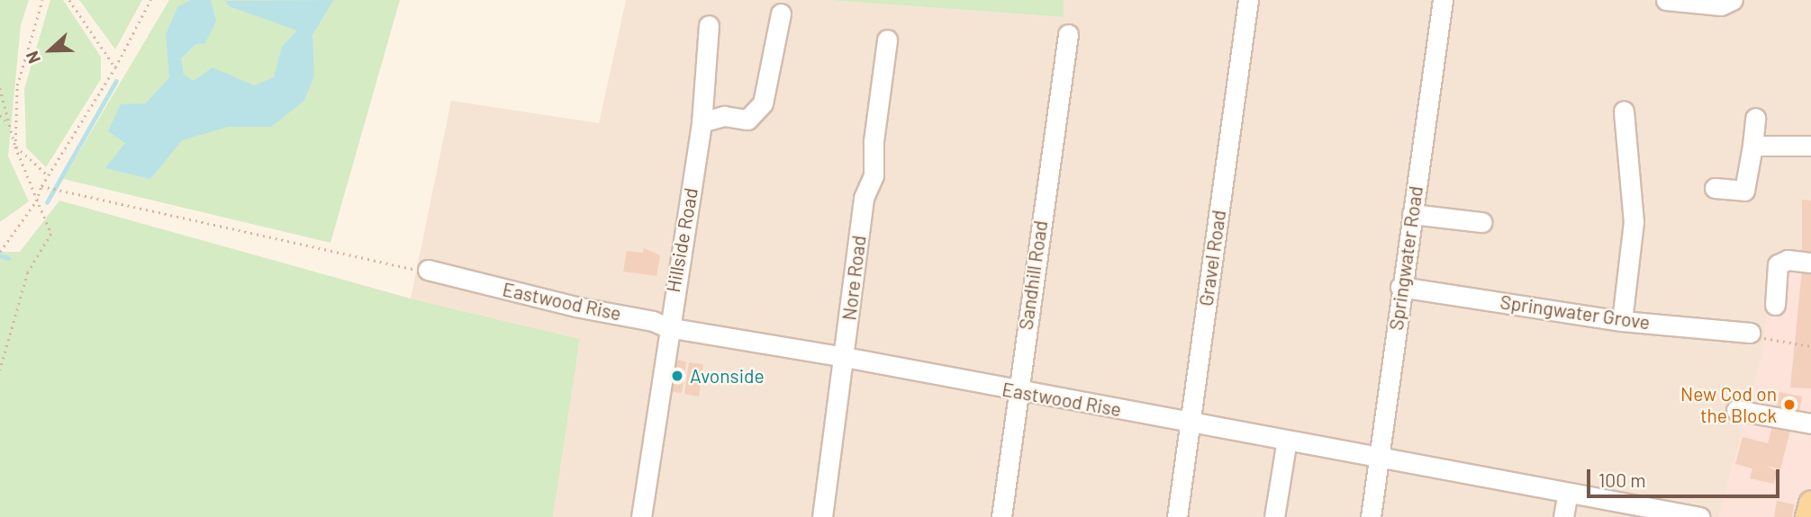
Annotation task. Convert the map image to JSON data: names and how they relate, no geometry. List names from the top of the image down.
{
  "streets": {
    "street": [
      "Hillside Road",
      "Gravel Road",
      "Springwater Road",
      "Sandhill Road",
      "Nore Road",
      "Eastwood Rise",
      "Springwater Grove"
    ]
  },
  "crossings": [
    ["Hillside Road", "Eastwood Rise"],
    ["Gravel Road", "Eastwood Rise"],
    ["Springwater Road", "Eastwood Rise"],
    ["Springwater Road", "Springwater Grove"],
    ["Sandhill Road", "Eastwood Rise"],
    ["Nore Road", "Eastwood Rise"]
  ],
  "places": ["Avonside", "New Cod on the Block"],
  "scale_bar": "100 m",
  "north": "left"
}
